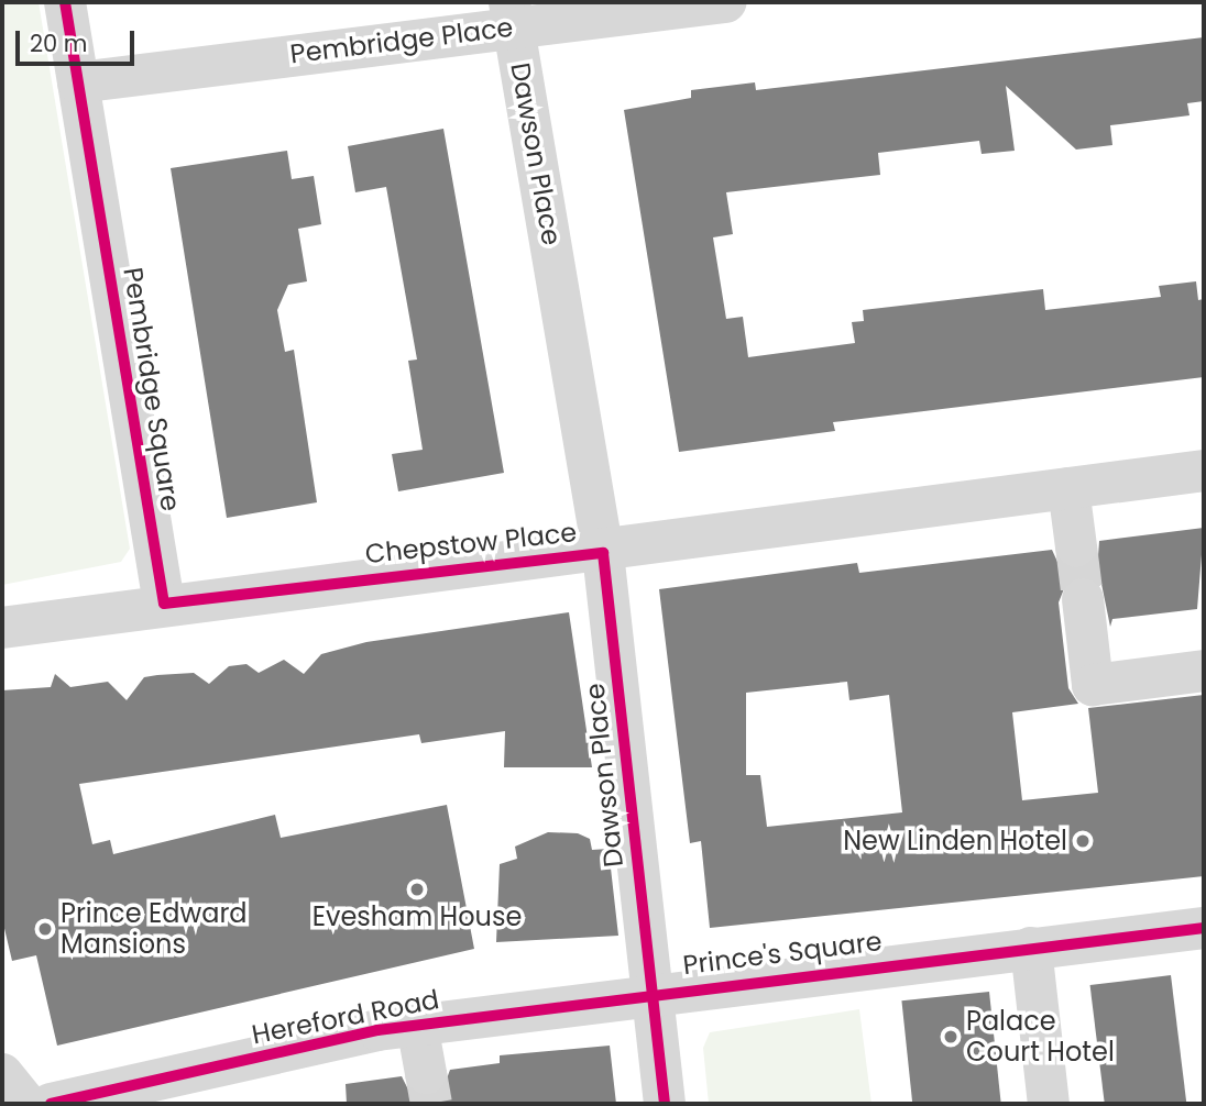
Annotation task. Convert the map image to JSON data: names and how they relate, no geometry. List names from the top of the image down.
{
  "streets": {
    "street": [
      "Pembridge Place",
      "Dawson Place",
      "Pembridge Square",
      "Chepstow Place",
      "Prince's Square",
      "Hereford Road"
    ]
  },
  "crossings": [
    ["Pembridge Place", "Dawson Place"],
    ["Pembridge Place", "Pembridge Square"],
    ["Dawson Place", "Chepstow Place"],
    ["Dawson Place", "Prince's Square"],
    ["Dawson Place", "Hereford Road"],
    ["Pembridge Square", "Chepstow Place"],
    ["Prince's Square", "Hereford Road"]
  ],
  "places": [
    "New Linden Hotel",
    "Evesham House",
    "Prince Edward Mansions",
    "Palace Court Hotel"
  ],
  "scale_bar": "20 m"
}
